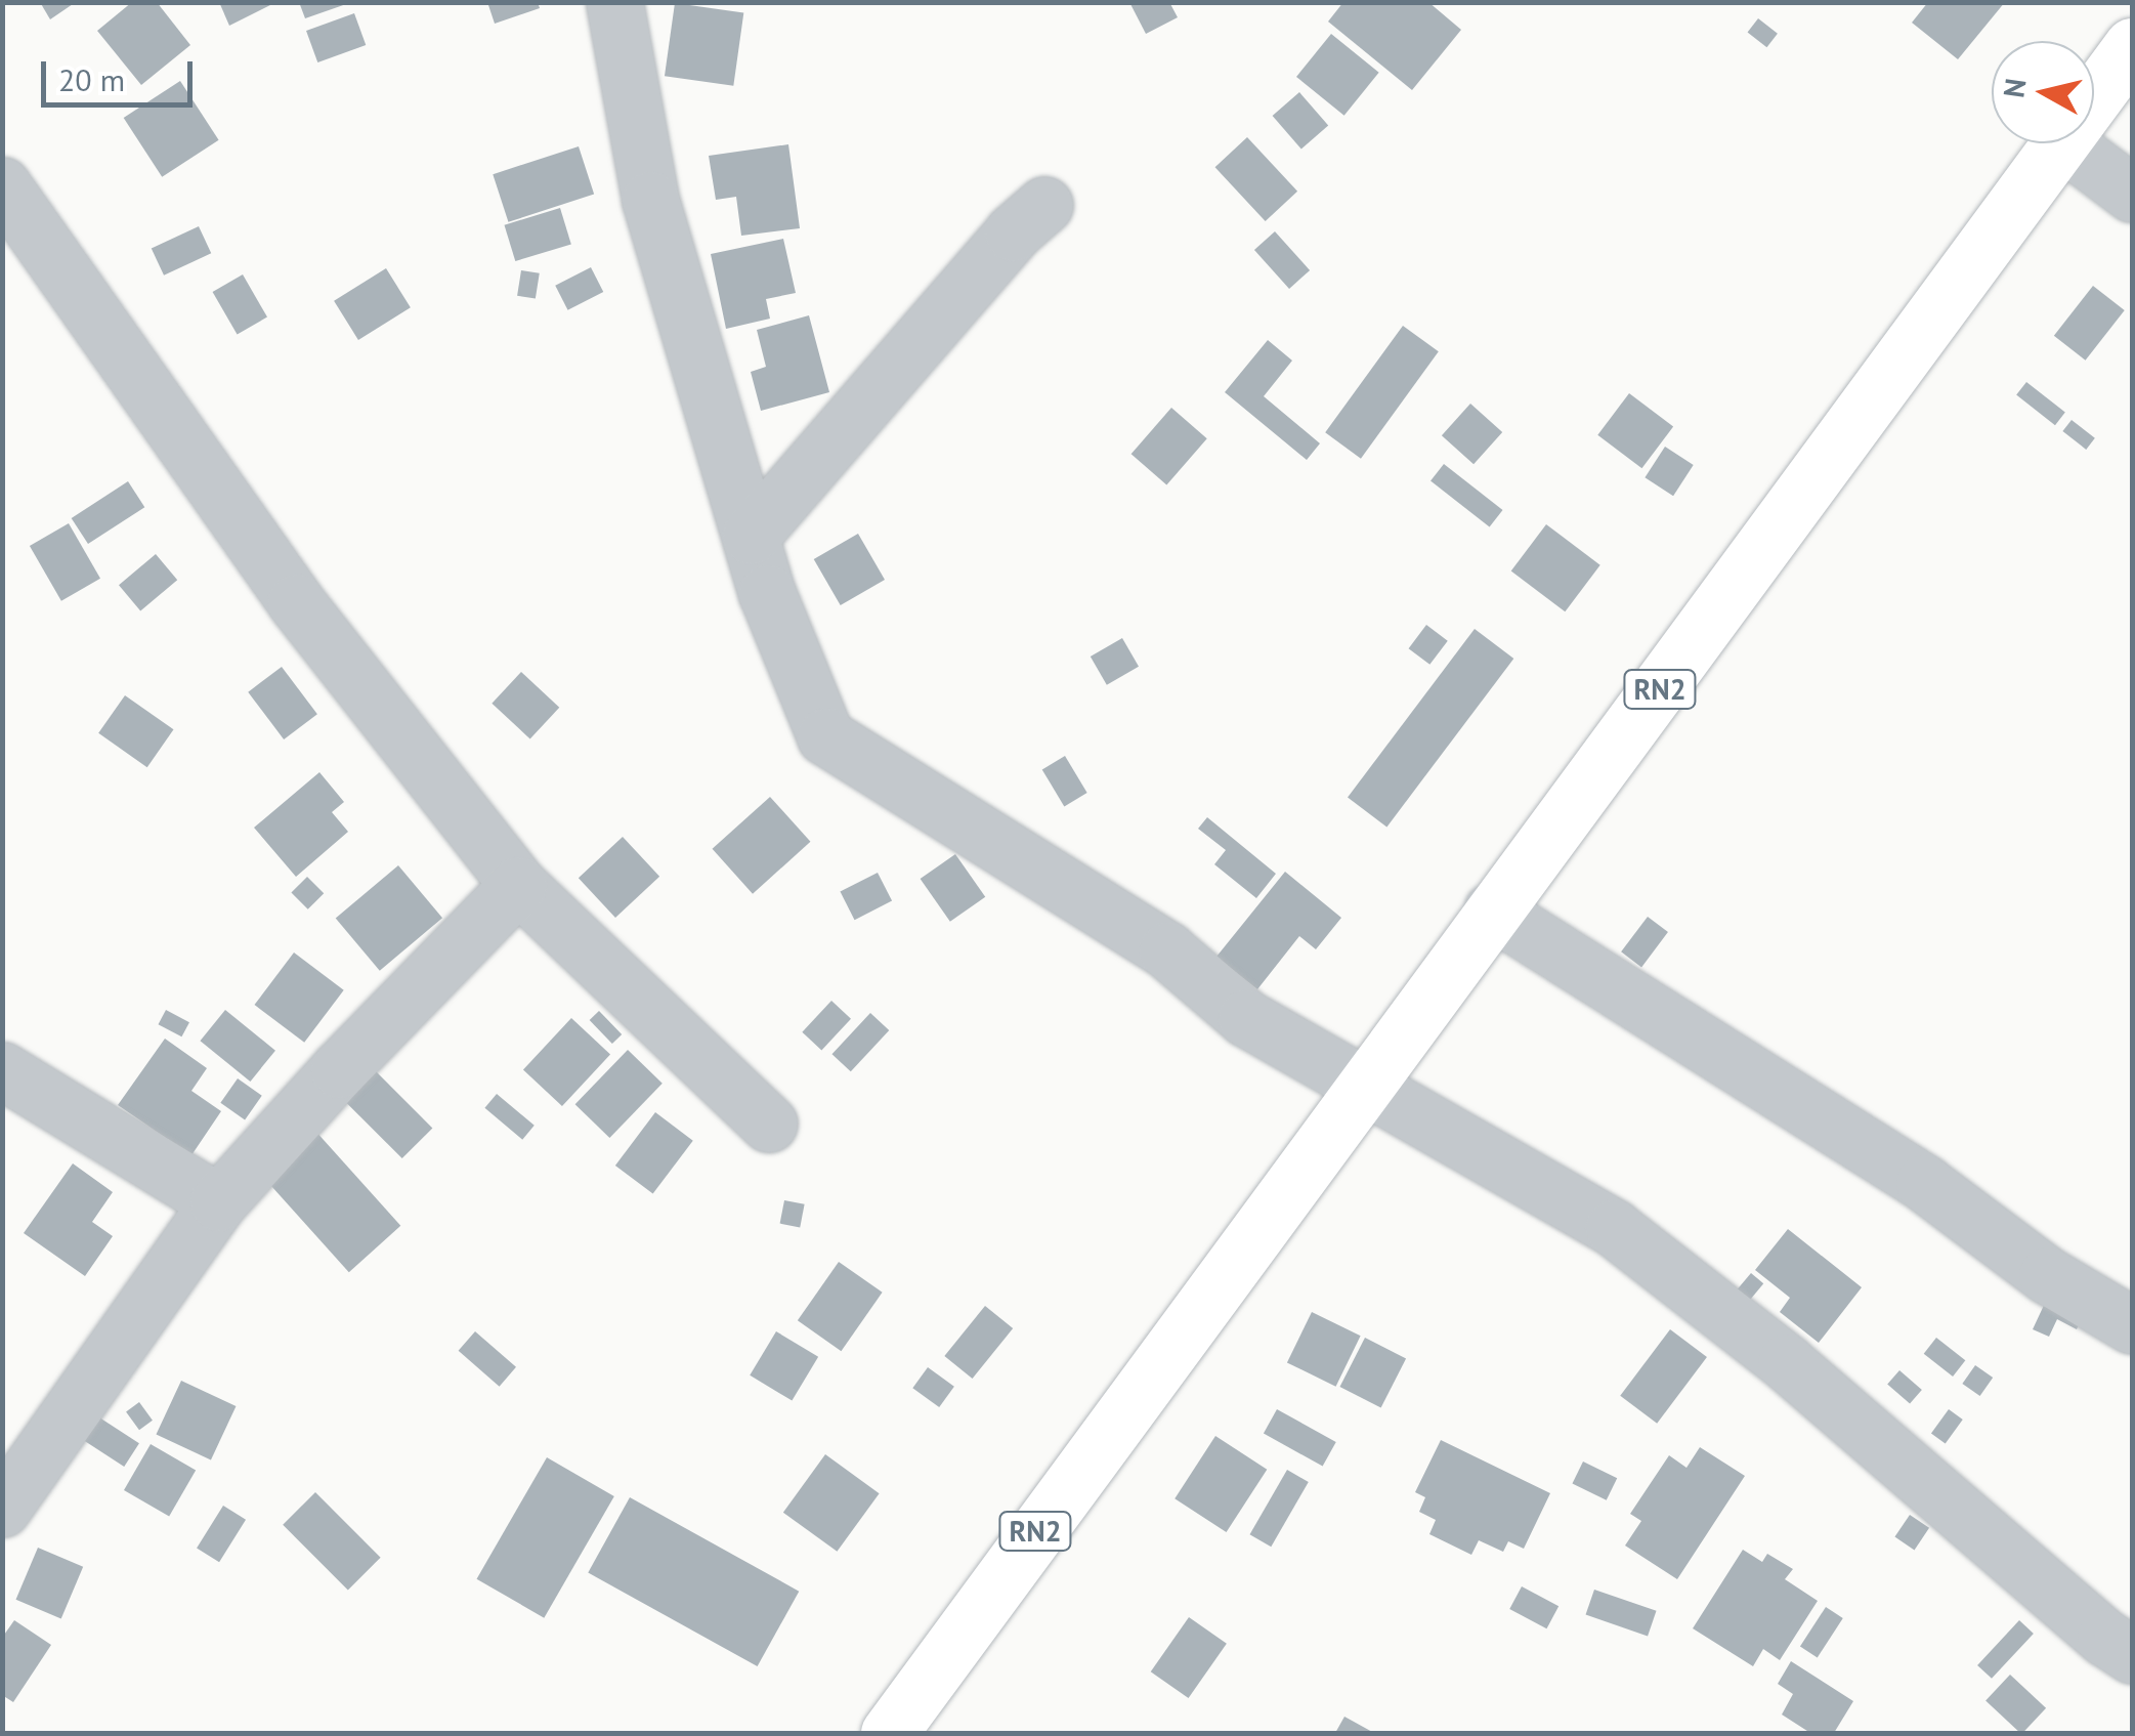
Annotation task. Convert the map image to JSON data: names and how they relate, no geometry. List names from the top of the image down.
{
  "streets": {
    "highway": ["RN2"]
  },
  "scale_bar": "20 m",
  "north": "left"
}
